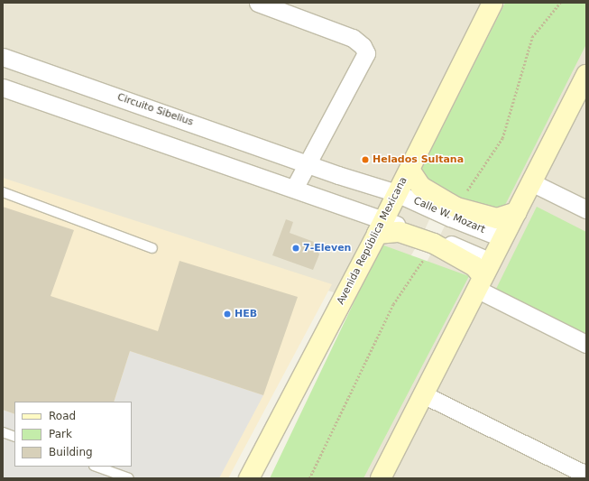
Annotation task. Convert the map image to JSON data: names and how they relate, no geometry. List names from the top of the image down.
{
  "streets": {
    "main road": ["Avenida República Mexicana"],
    "street": ["Circuito Sibelius", "Calle W. Mozart"]
  },
  "crossings": [
    ["Circuito Sibelius", "Calle W. Mozart"],
    ["Circuito Sibelius", "Avenida República Mexicana"],
    ["Calle W. Mozart", "Avenida República Mexicana"]
  ],
  "places": ["Helados Sultana", "7-Eleven", "HEB"],
  "legend": ["Road", "Park", "Building"]
}
